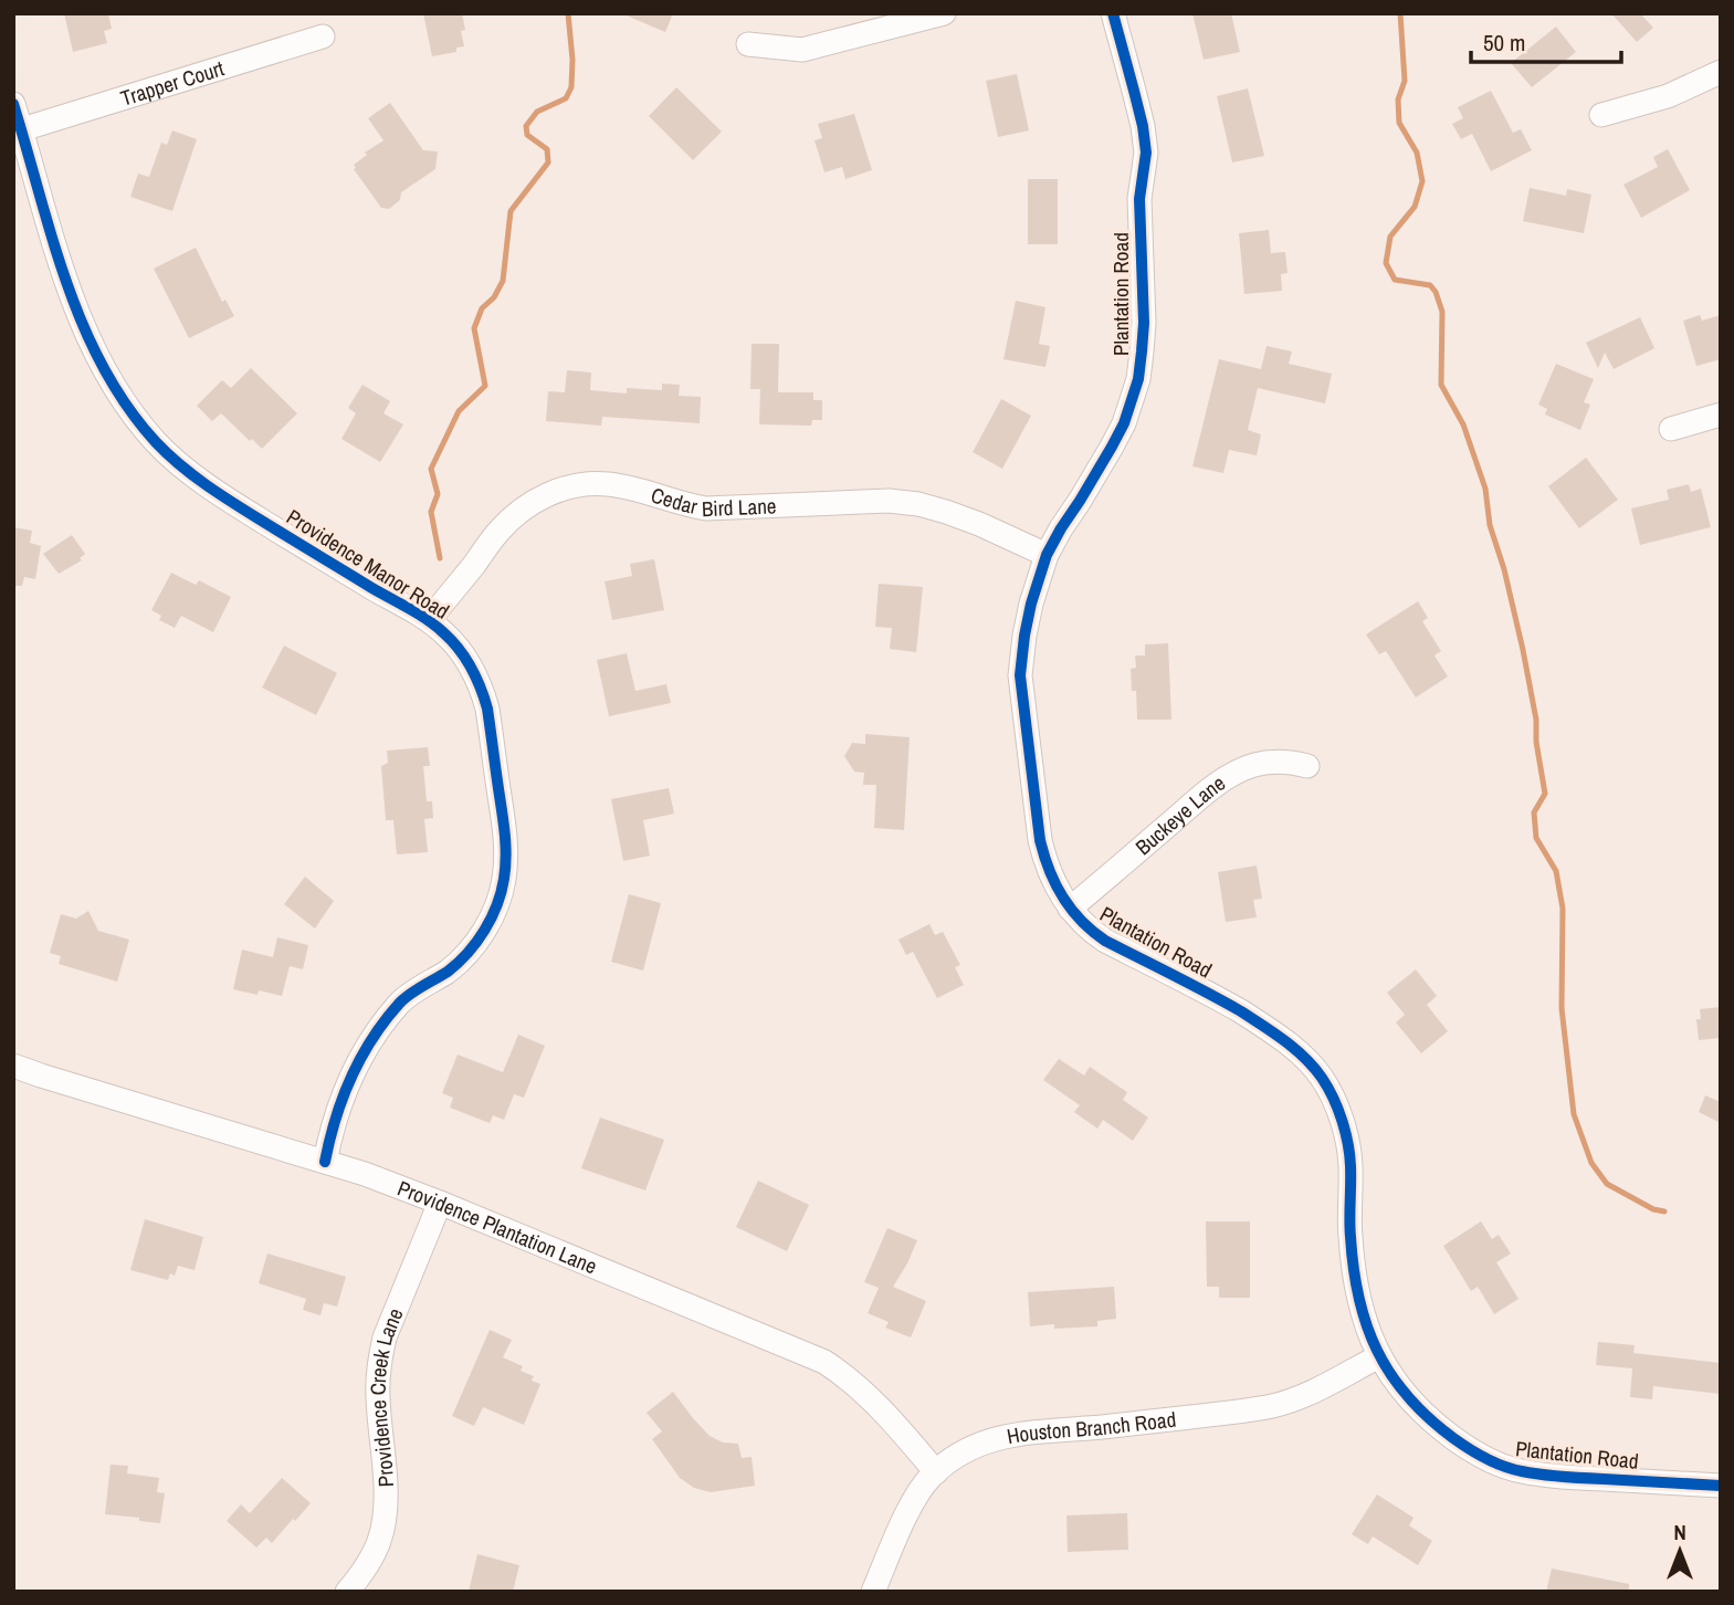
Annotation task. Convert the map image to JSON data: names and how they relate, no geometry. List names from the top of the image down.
{
  "streets": {
    "street": [
      "Trapper Court",
      "Plantation Road",
      "Cedar Bird Lane",
      "Providence Manor Road",
      "Buckeye Lane",
      "Providence Plantation Lane",
      "Providence Creek Lane",
      "Houston Branch Road"
    ]
  },
  "crossings": [
    ["Trapper Court", "Providence Manor Road"],
    ["Plantation Road", "Cedar Bird Lane"],
    ["Plantation Road", "Buckeye Lane"],
    ["Plantation Road", "Houston Branch Road"],
    ["Cedar Bird Lane", "Providence Manor Road"],
    ["Providence Manor Road", "Providence Plantation Lane"],
    ["Providence Plantation Lane", "Providence Creek Lane"],
    ["Providence Plantation Lane", "Houston Branch Road"]
  ],
  "scale_bar": "50 m",
  "north": "top"
}
